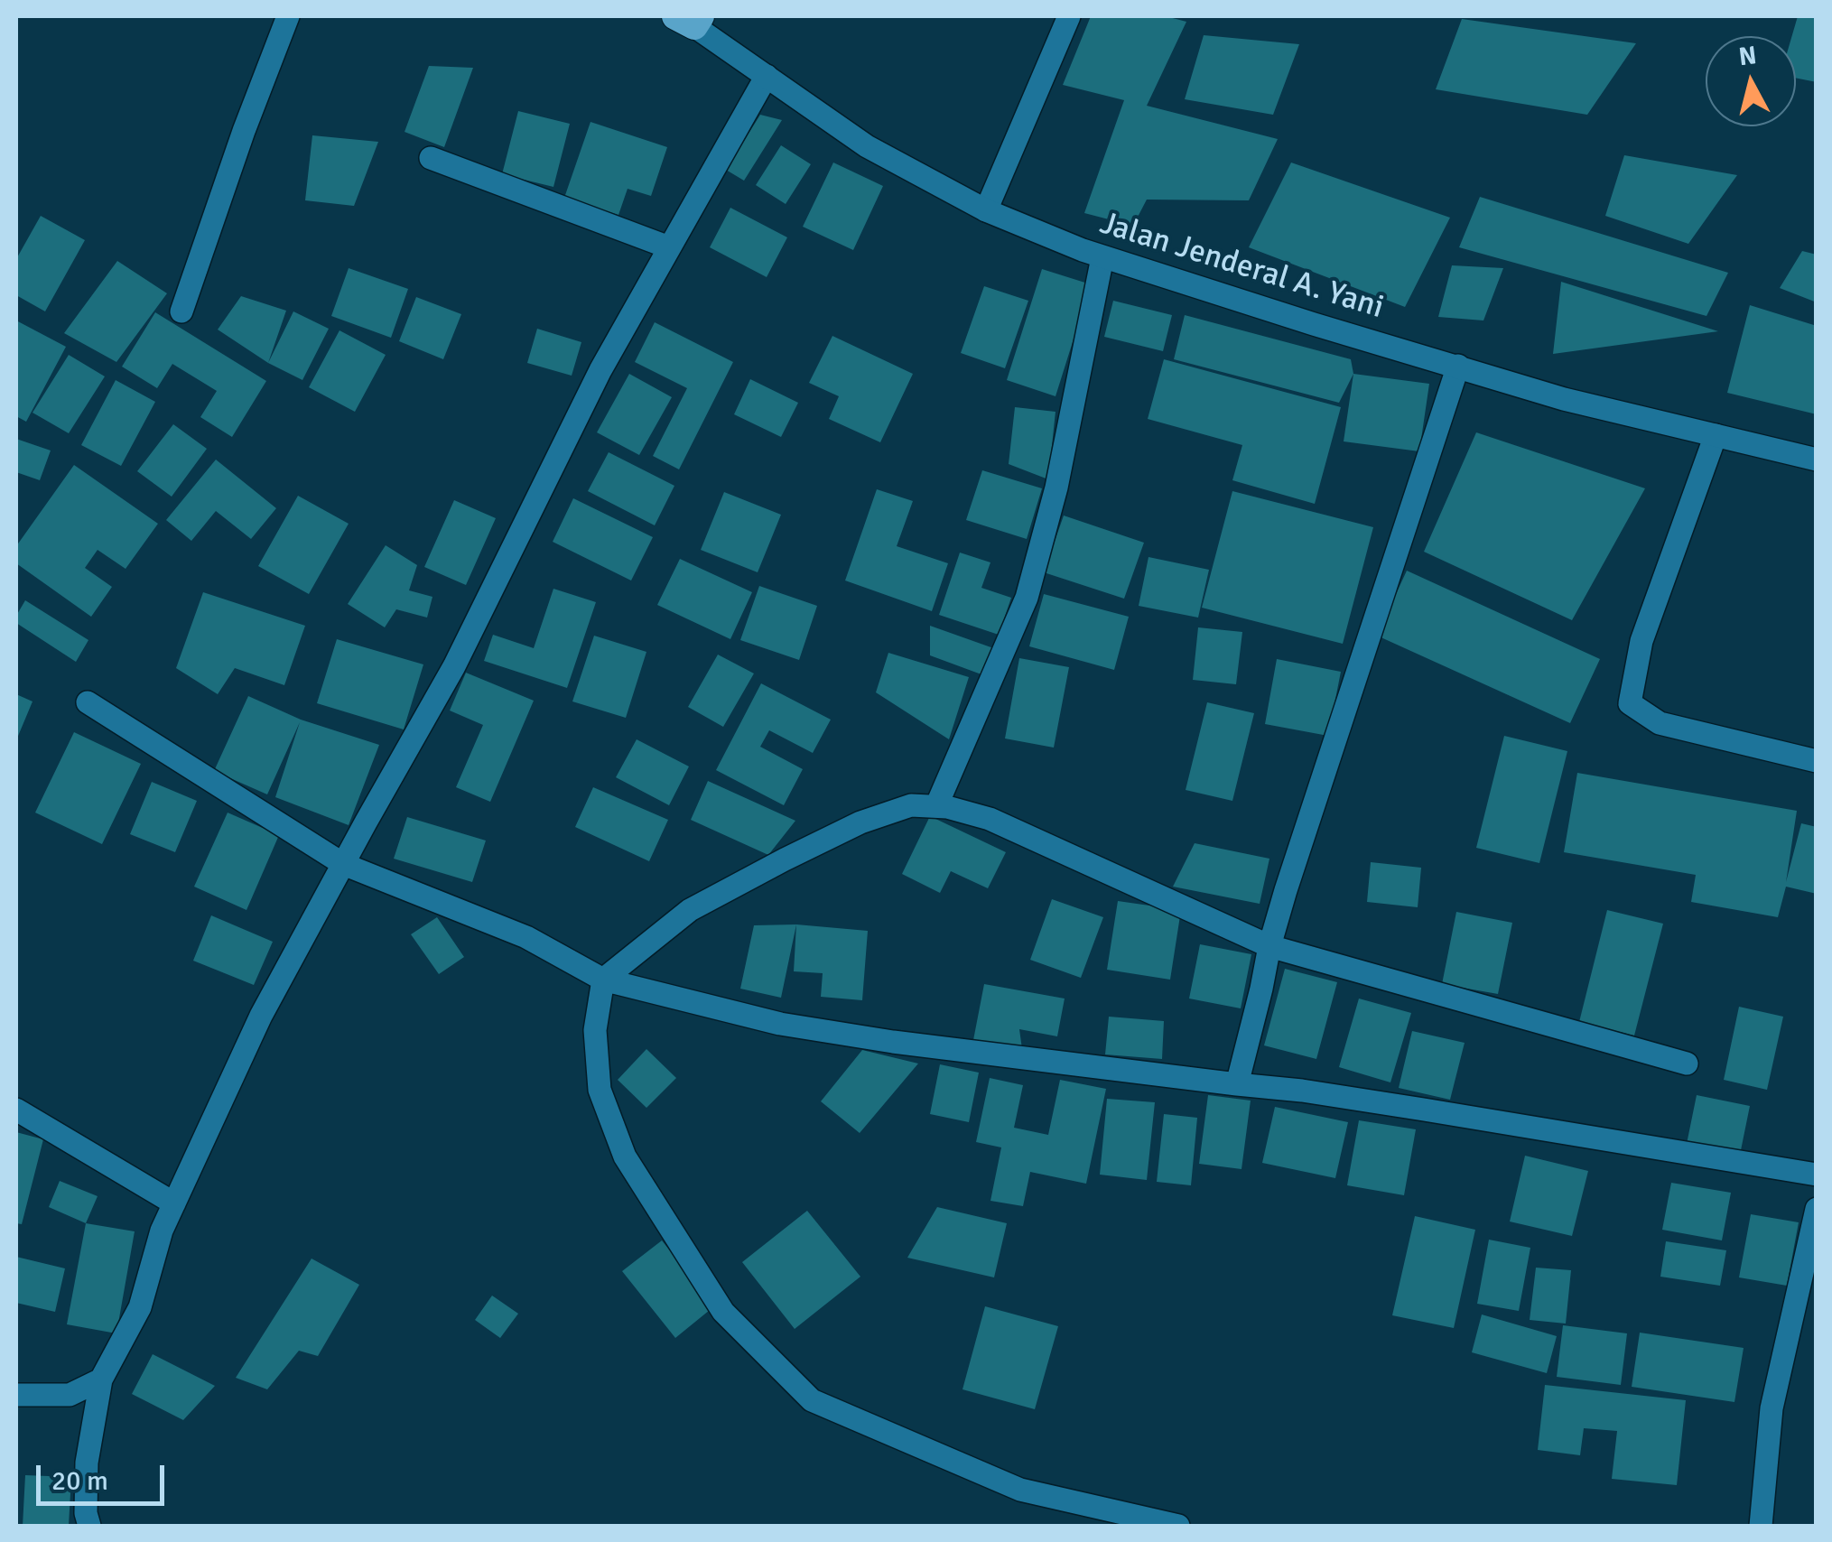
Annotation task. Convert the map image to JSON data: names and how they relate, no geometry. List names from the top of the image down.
{
  "streets": {
    "street": ["Jalan Jenderal A. Yani"]
  },
  "scale_bar": "20 m",
  "north": "top"
}
